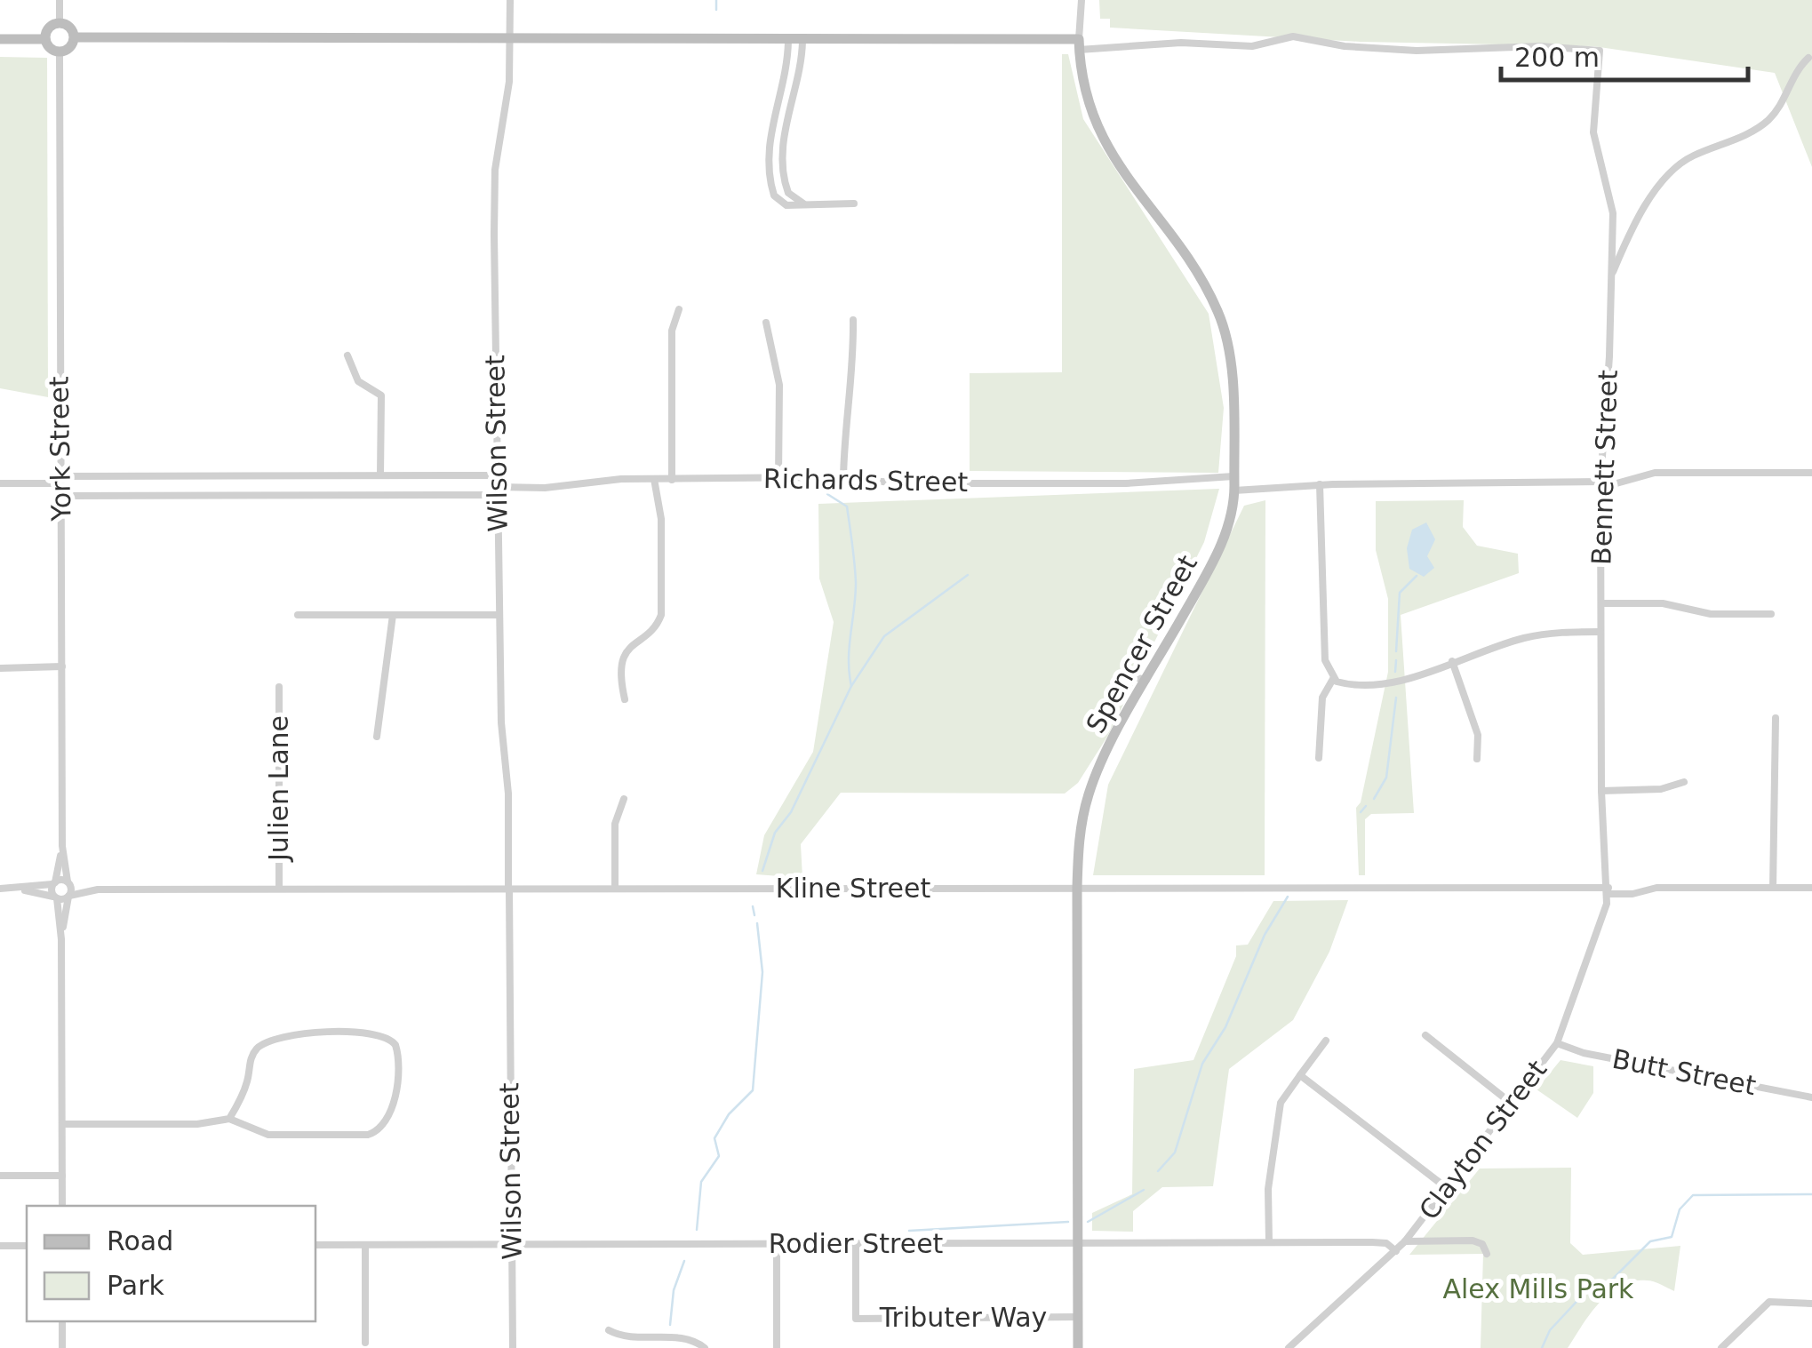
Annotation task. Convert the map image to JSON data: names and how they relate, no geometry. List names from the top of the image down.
{
  "streets": {
    "street": [
      "Wilson Street",
      "York Street",
      "Bennett Street",
      "Richards Street",
      "Spencer Street",
      "Julien Lane",
      "Kline Street",
      "Butt Street",
      "Clayton Street",
      "Rodier Street",
      "Tributer Way"
    ]
  },
  "crossings": [
    ["Wilson Street", "Richards Street"],
    ["Wilson Street", "Kline Street"],
    ["Wilson Street", "Rodier Street"],
    ["York Street", "Richards Street"],
    ["York Street", "Kline Street"],
    ["Bennett Street", "Spencer Street"],
    ["Bennett Street", "Kline Street"],
    ["Bennett Street", "Clayton Street"],
    ["Richards Street", "Spencer Street"],
    ["Spencer Street", "Kline Street"],
    ["Spencer Street", "Rodier Street"],
    ["Spencer Street", "Tributer Way"],
    ["Julien Lane", "Kline Street"],
    ["Kline Street", "Clayton Street"],
    ["Butt Street", "Clayton Street"],
    ["Clayton Street", "Rodier Street"],
    ["Rodier Street", "Tributer Way"]
  ],
  "parks": ["Alex Mills Park"],
  "legend": ["Road", "Park"],
  "scale_bar": "200 m"
}
